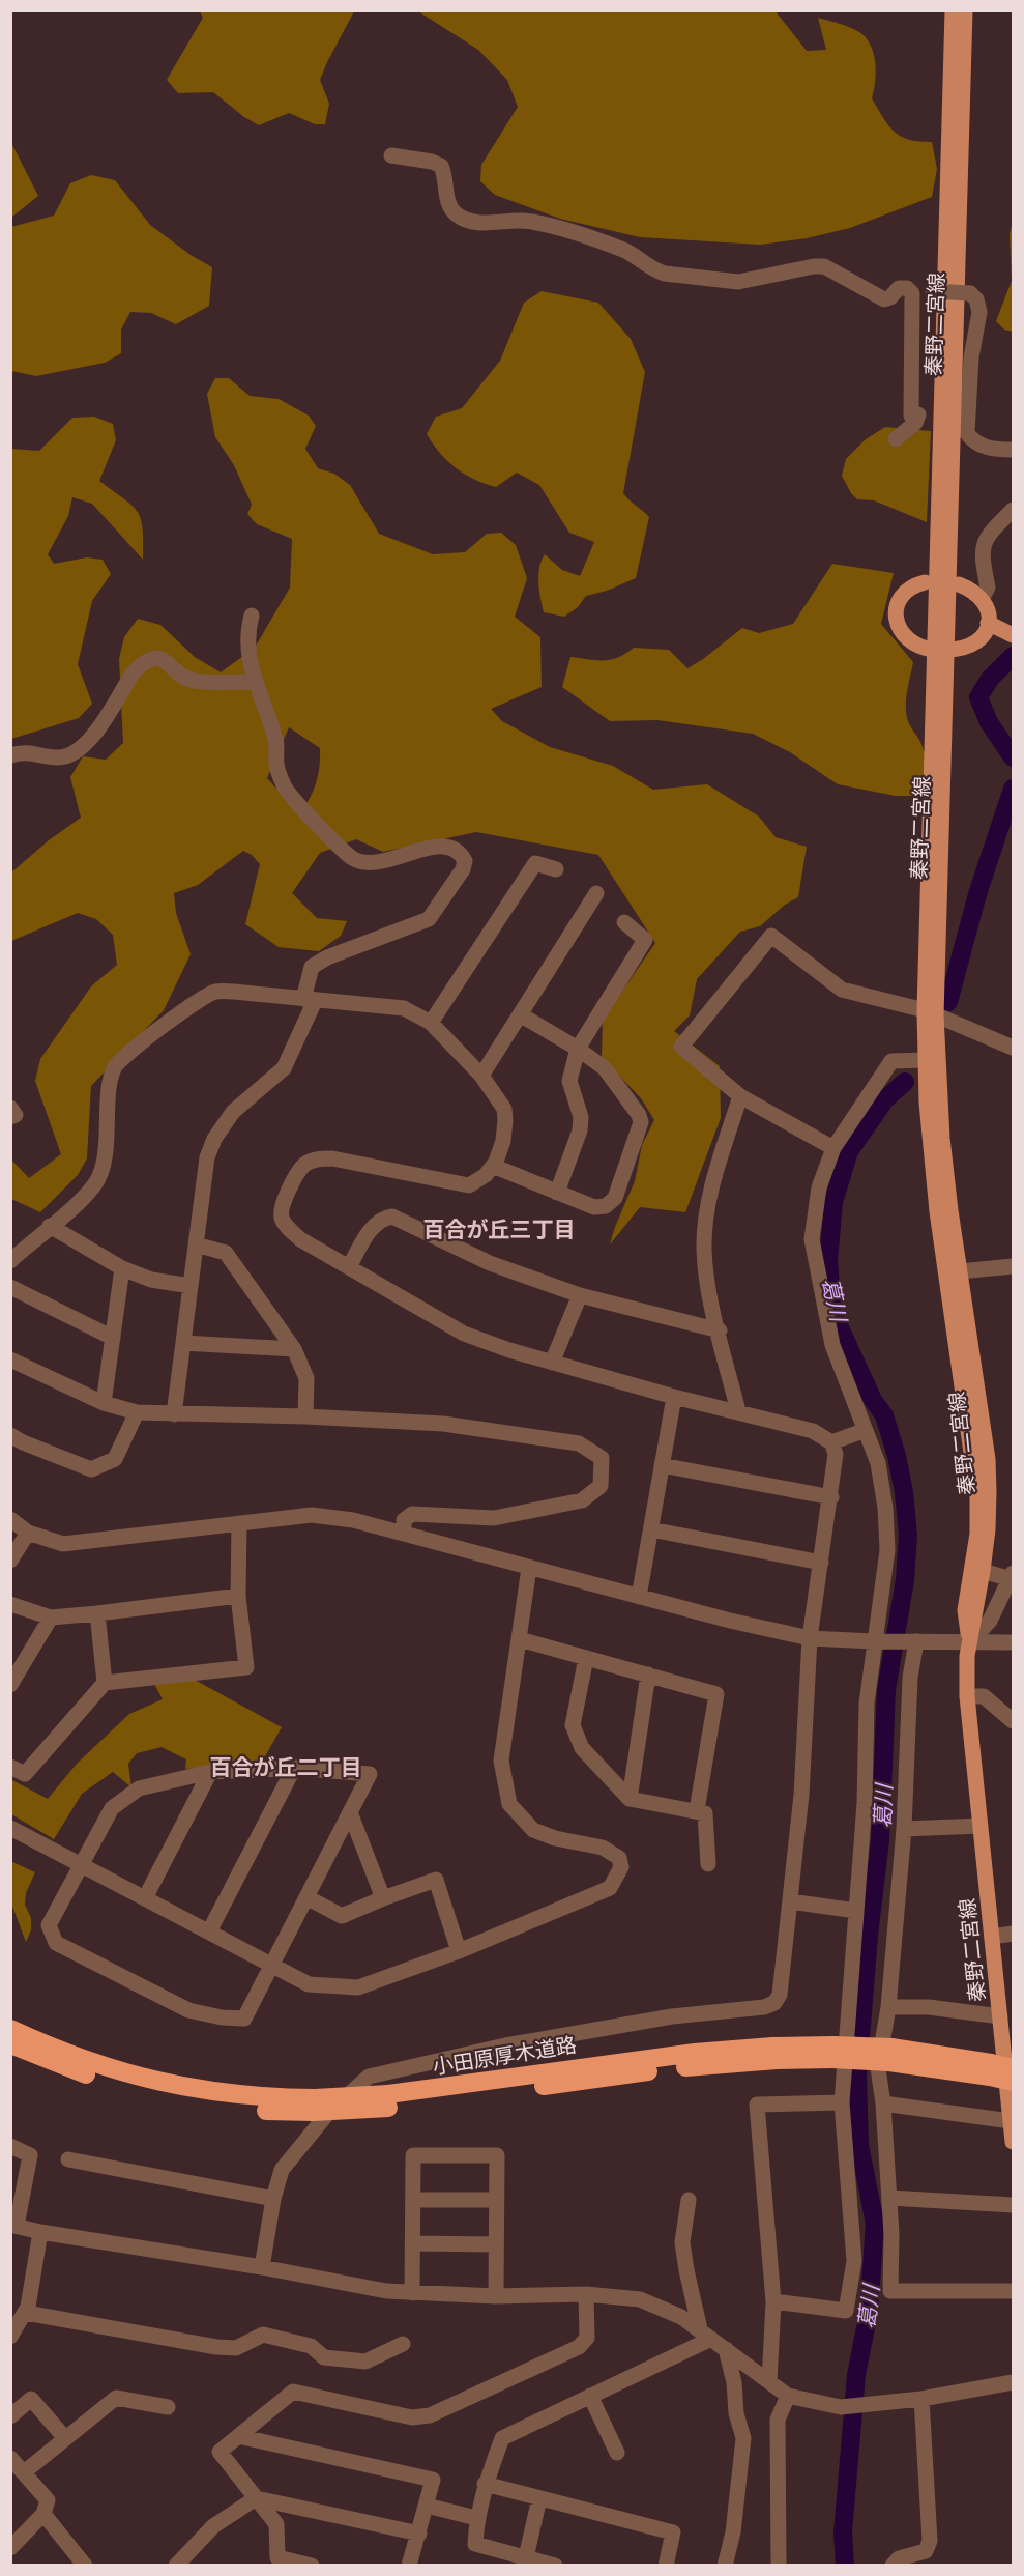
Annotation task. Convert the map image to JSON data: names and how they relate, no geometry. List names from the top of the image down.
{
  "streets": {
    "highway": ["小田原厚木道路"],
    "main road": ["秦野二宮線"]
  },
  "districts": ["百合が丘三丁目", "百合が丘二丁目"],
  "water": ["葛川"]
}
